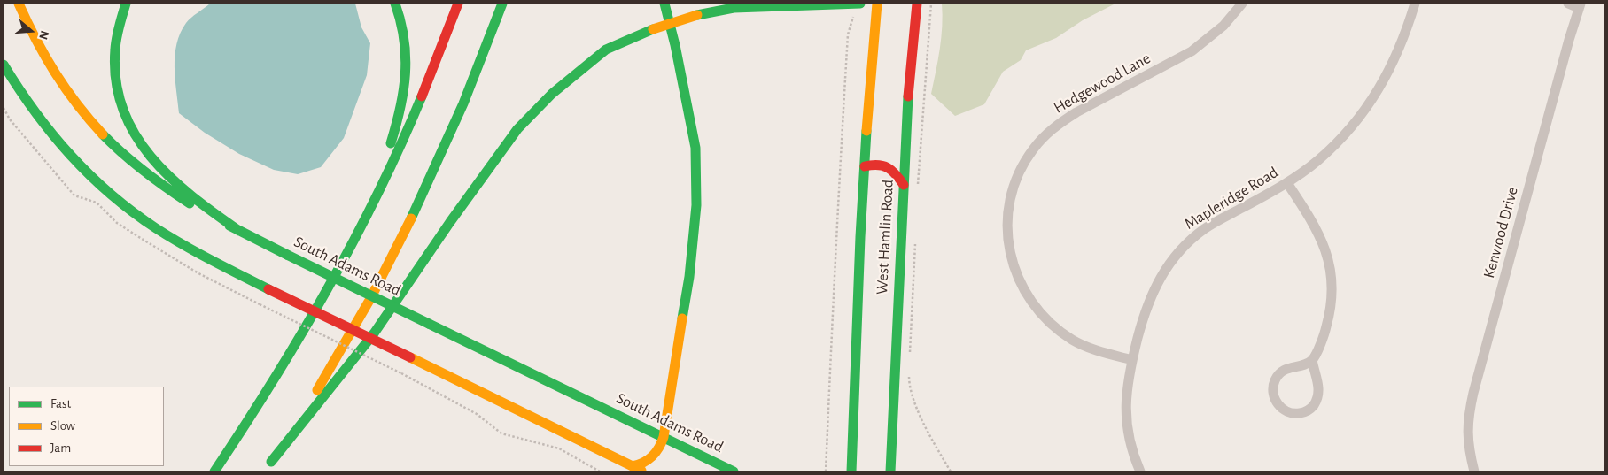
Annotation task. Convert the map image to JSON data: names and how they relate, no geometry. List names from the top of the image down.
{
  "streets": {
    "main road": ["West Hamlin Road", "South Adams Road"],
    "street": ["Hedgewood Lane", "Mapleridge Road", "Kenwood Drive"]
  },
  "crossings": [
    ["Hedgewood Lane", "Mapleridge Road"]
  ],
  "legend": ["Fast", "Slow", "Jam"],
  "north": "right"
}
